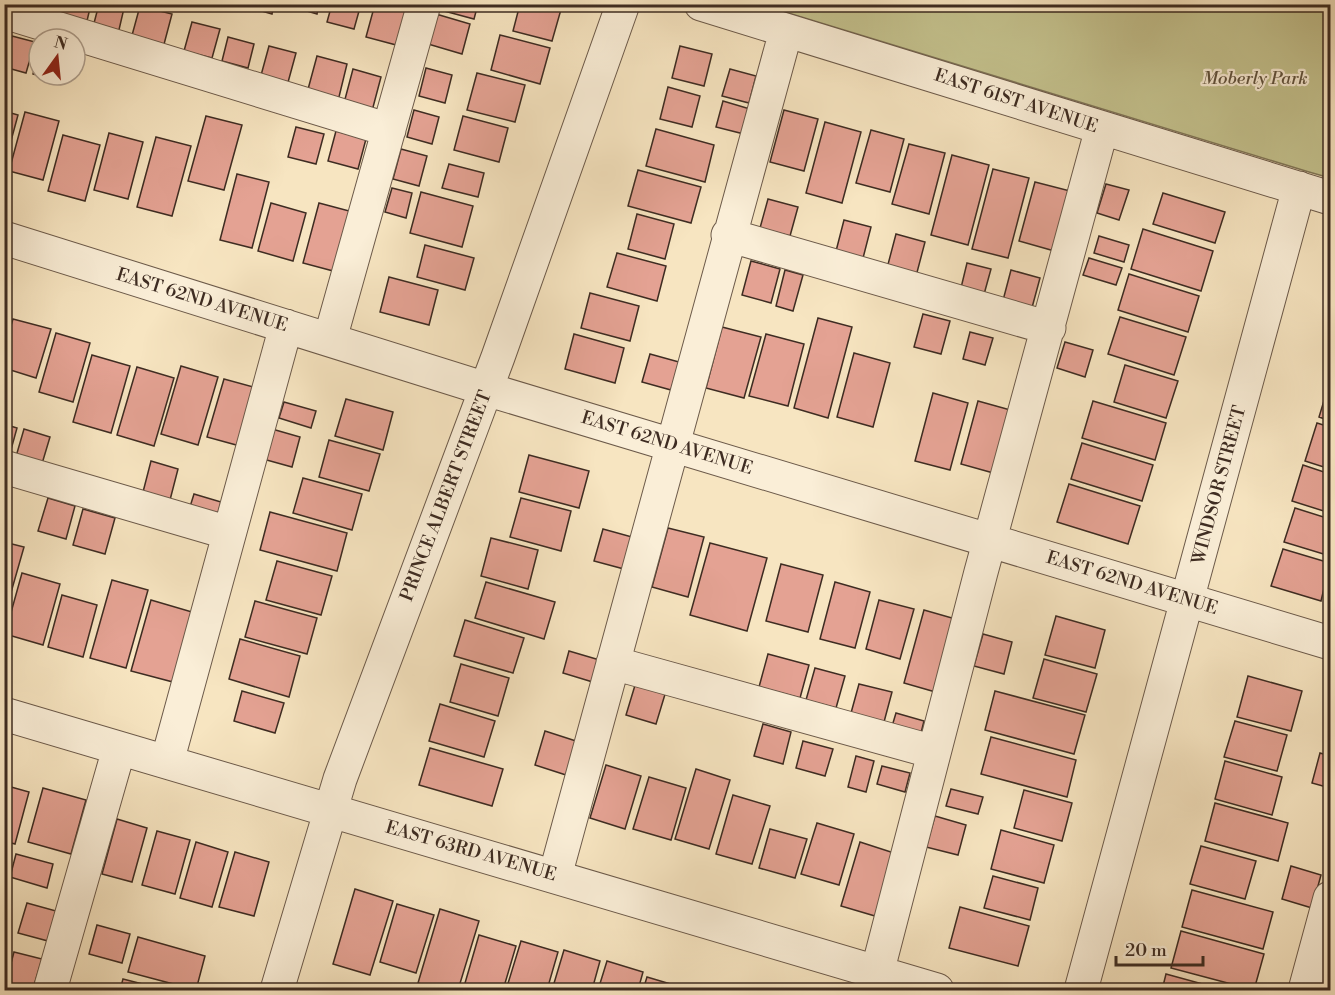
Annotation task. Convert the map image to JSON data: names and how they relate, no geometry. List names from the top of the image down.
{
  "streets": {
    "street": [
      "EAST 61ST AVENUE",
      "EAST 62ND AVENUE",
      "WINDSOR STREET",
      "PRINCE ALBERT STREET",
      "EAST 63RD AVENUE"
    ]
  },
  "crossings": [
    ["EAST 61ST AVENUE", "WINDSOR STREET"],
    ["EAST 62ND AVENUE", "WINDSOR STREET"],
    ["EAST 62ND AVENUE", "PRINCE ALBERT STREET"],
    ["PRINCE ALBERT STREET", "EAST 63RD AVENUE"]
  ],
  "parks": ["Moberly Park"],
  "scale_bar": "20 m",
  "north": "top"
}
